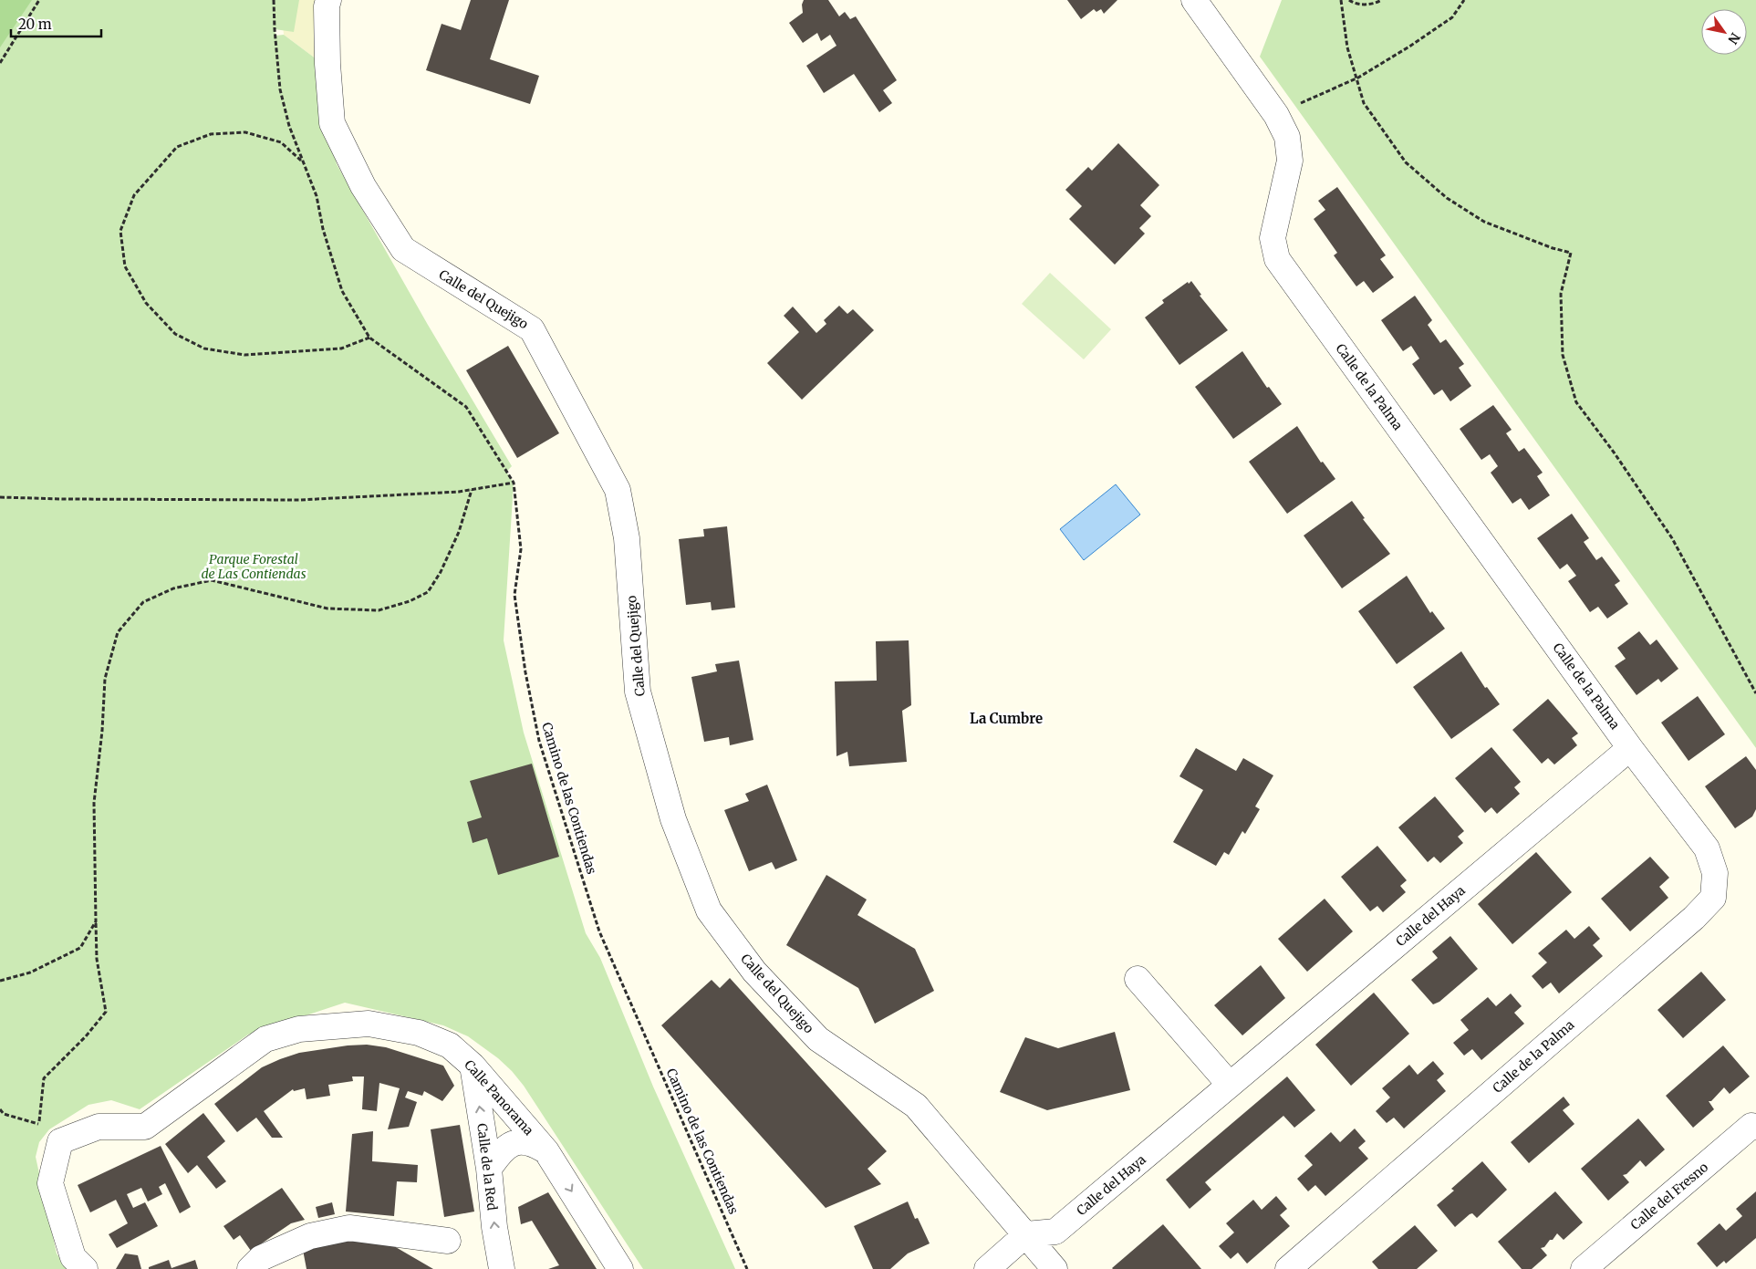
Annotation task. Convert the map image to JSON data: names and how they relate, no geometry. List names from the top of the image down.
{
  "streets": {
    "street": [
      "Calle del Quejigo",
      "Calle de la Palma",
      "Calle del Haya",
      "Calle Panorama",
      "Calle de la Red",
      "Calle del Fresno"
    ],
    "path": ["Camino de las Contiendas"]
  },
  "crossings": [
    ["Calle del Quejigo", "Calle del Haya"],
    ["Calle de la Palma", "Calle del Haya"],
    ["Calle Panorama", "Calle de la Red"]
  ],
  "one_way": ["Calle de la Red"],
  "districts": ["La Cumbre"],
  "parks": ["Parque Forestal de Las Contiendas"],
  "scale_bar": "20 m",
  "north": "bottom right"
}
